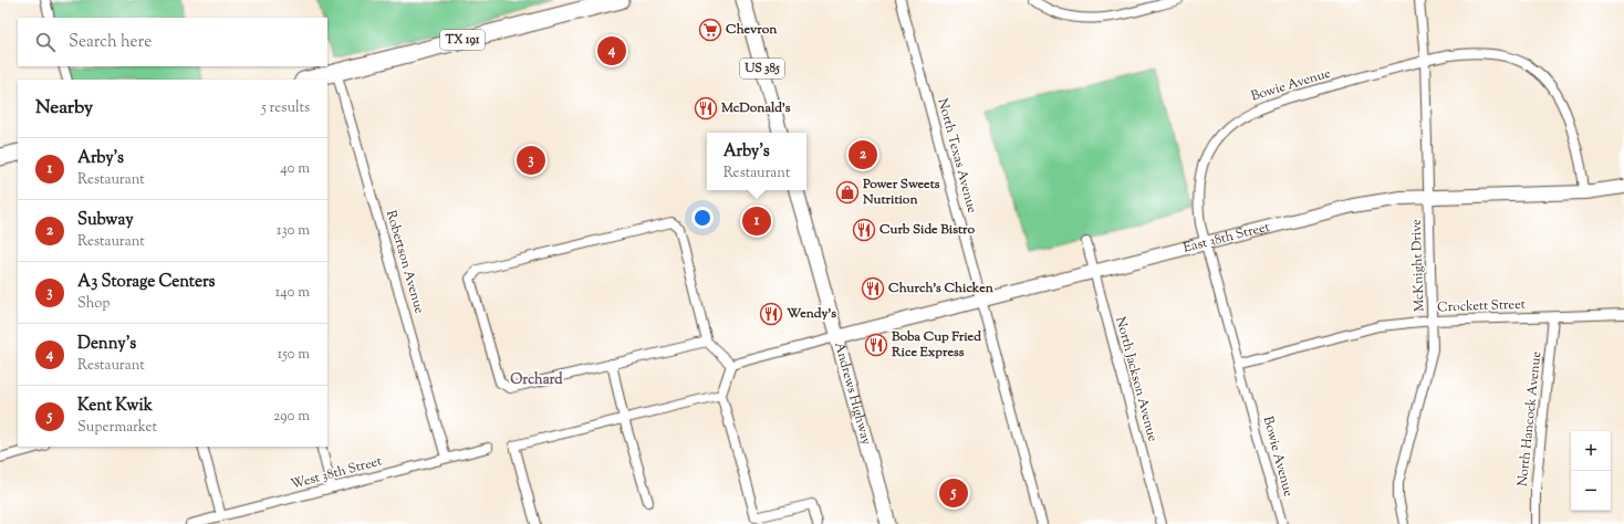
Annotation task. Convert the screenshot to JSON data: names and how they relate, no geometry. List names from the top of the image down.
{
  "streets": {
    "highway": ["TX 191"],
    "main road": ["US 385", "Andrews Highway"],
    "street": [
      "Bowie Avenue",
      "North Texas Avenue",
      "East 38th Street",
      "Robertson Avenue",
      "McKnight Drive",
      "Crockett Street",
      "North Jackson Avenue",
      "North Hancock Avenue",
      "West 38th Street"
    ]
  },
  "crossings": [
    ["TX 191", "Robertson Avenue"],
    ["Bowie Avenue", "East 38th Street"],
    ["Bowie Avenue", "McKnight Drive"],
    ["Bowie Avenue", "Crockett Street"],
    ["North Texas Avenue", "East 38th Street"],
    ["East 38th Street", "McKnight Drive"],
    ["East 38th Street", "North Jackson Avenue"],
    ["East 38th Street", "Andrews Highway"],
    ["Robertson Avenue", "West 38th Street"],
    ["McKnight Drive", "Crockett Street"],
    ["Crockett Street", "North Hancock Avenue"]
  ],
  "districts": ["Orchard"],
  "places": {
    "supermarket": ["Chevron"],
    "restaurant": [
      "McDonald's",
      "Curb Side Bistro",
      "Church's Chicken",
      "Wendy's",
      "Boba Cup Fried Rice Express"
    ],
    "shop": ["Power Sweets Nutrition"]
  },
  "page": {
    "search": "Search here",
    "pins": [
      "4",
      "2",
      "3",
      "1",
      "5"
    ],
    "heading": ["Nearby", "5 results"],
    "popup": ["Arby's", "Restaurant"],
    "list": [
      {
        "mark": "1",
        "name": "Arby's",
        "note": "Restaurant",
        "value": "40 m"
      },
      {
        "mark": "2",
        "name": "Subway",
        "note": "Restaurant",
        "value": "130 m"
      },
      {
        "mark": "3",
        "name": "A3 Storage Centers",
        "note": "Shop",
        "value": "140 m"
      },
      {
        "mark": "4",
        "name": "Denny's",
        "note": "Restaurant",
        "value": "150 m"
      },
      {
        "mark": "5",
        "name": "Kent Kwik",
        "note": "Supermarket",
        "value": "290 m"
      }
    ],
    "map_buttons": ["+", "−"]
  }
}
